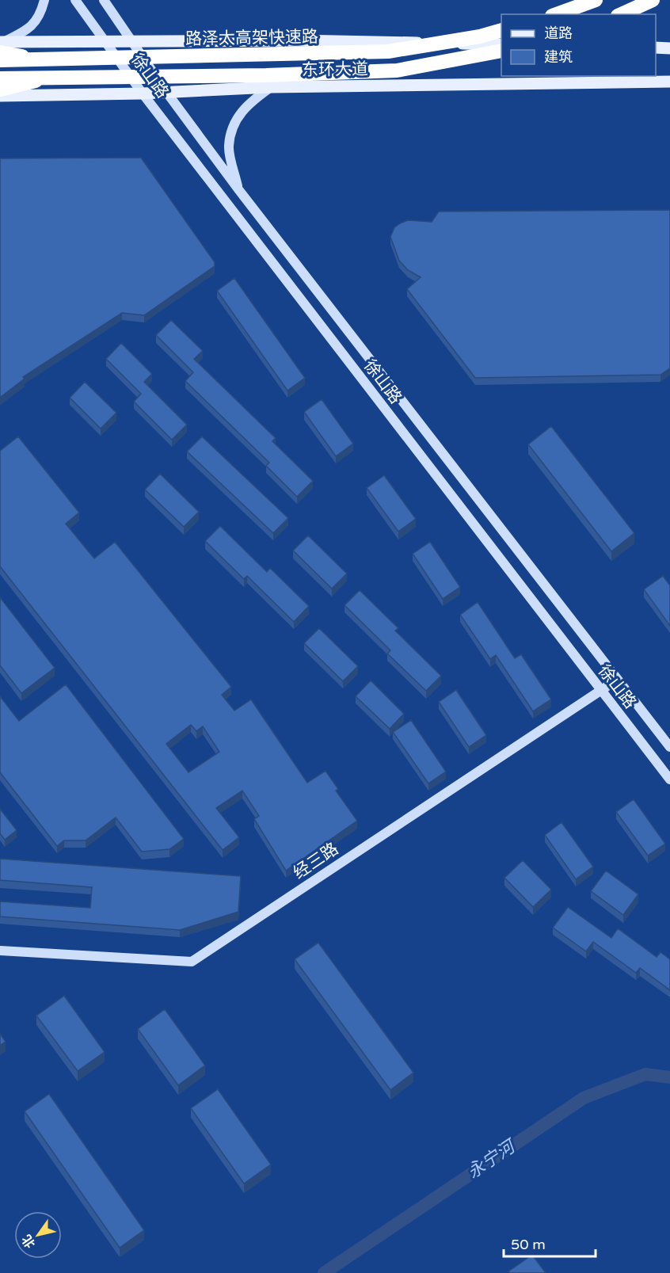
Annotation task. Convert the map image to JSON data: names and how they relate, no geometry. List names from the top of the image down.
{
  "streets": {
    "highway": ["路泽太高架快速路"],
    "main road": ["东环大道", "徐山路", "经三路"]
  },
  "crossings": [
    ["东环大道", "徐山路"],
    ["徐山路", "经三路"]
  ],
  "water": ["永宁河"],
  "legend": ["道路", "建筑"],
  "scale_bar": "50 m",
  "north": "bottom left"
}
